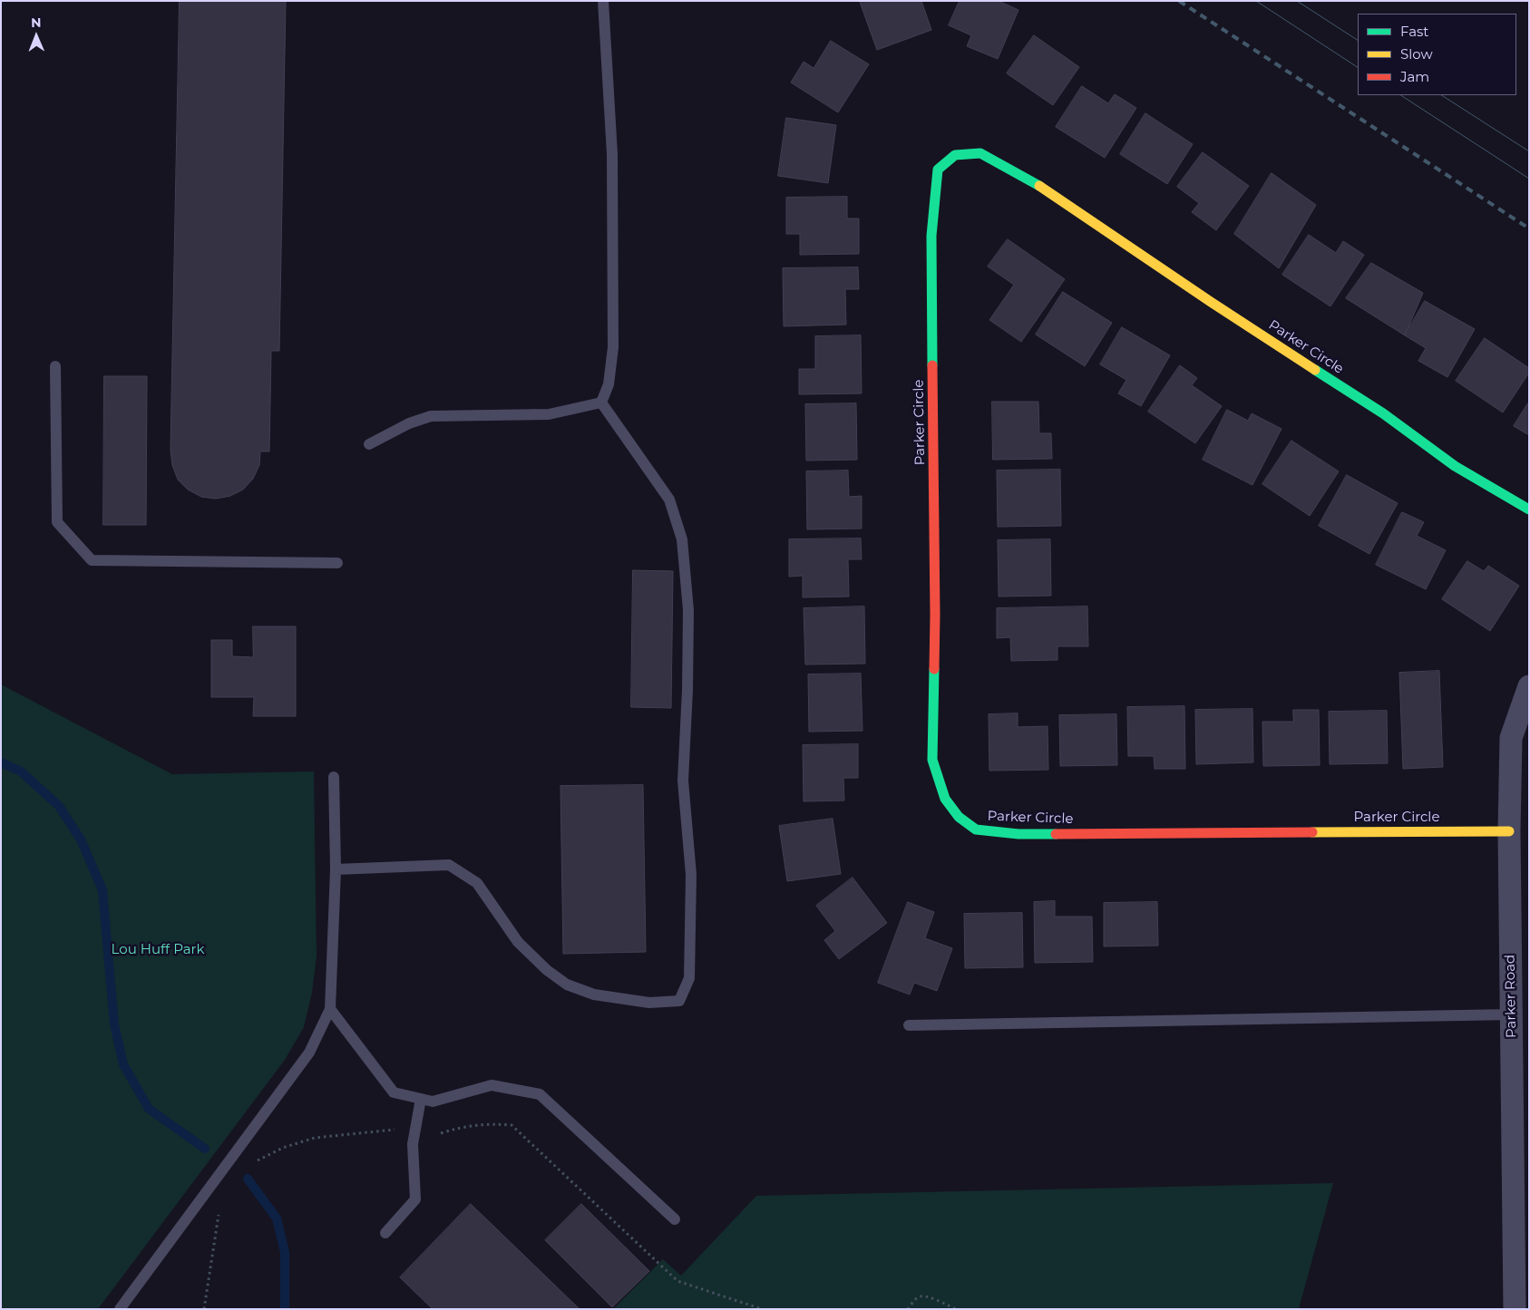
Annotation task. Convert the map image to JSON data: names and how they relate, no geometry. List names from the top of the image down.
{
  "streets": {
    "street": ["Parker Circle", "Parker Road"]
  },
  "crossings": [
    ["Parker Circle", "Parker Road"]
  ],
  "parks": ["Lou Huff Park"],
  "legend": ["Fast", "Slow", "Jam"],
  "north": "top"
}
